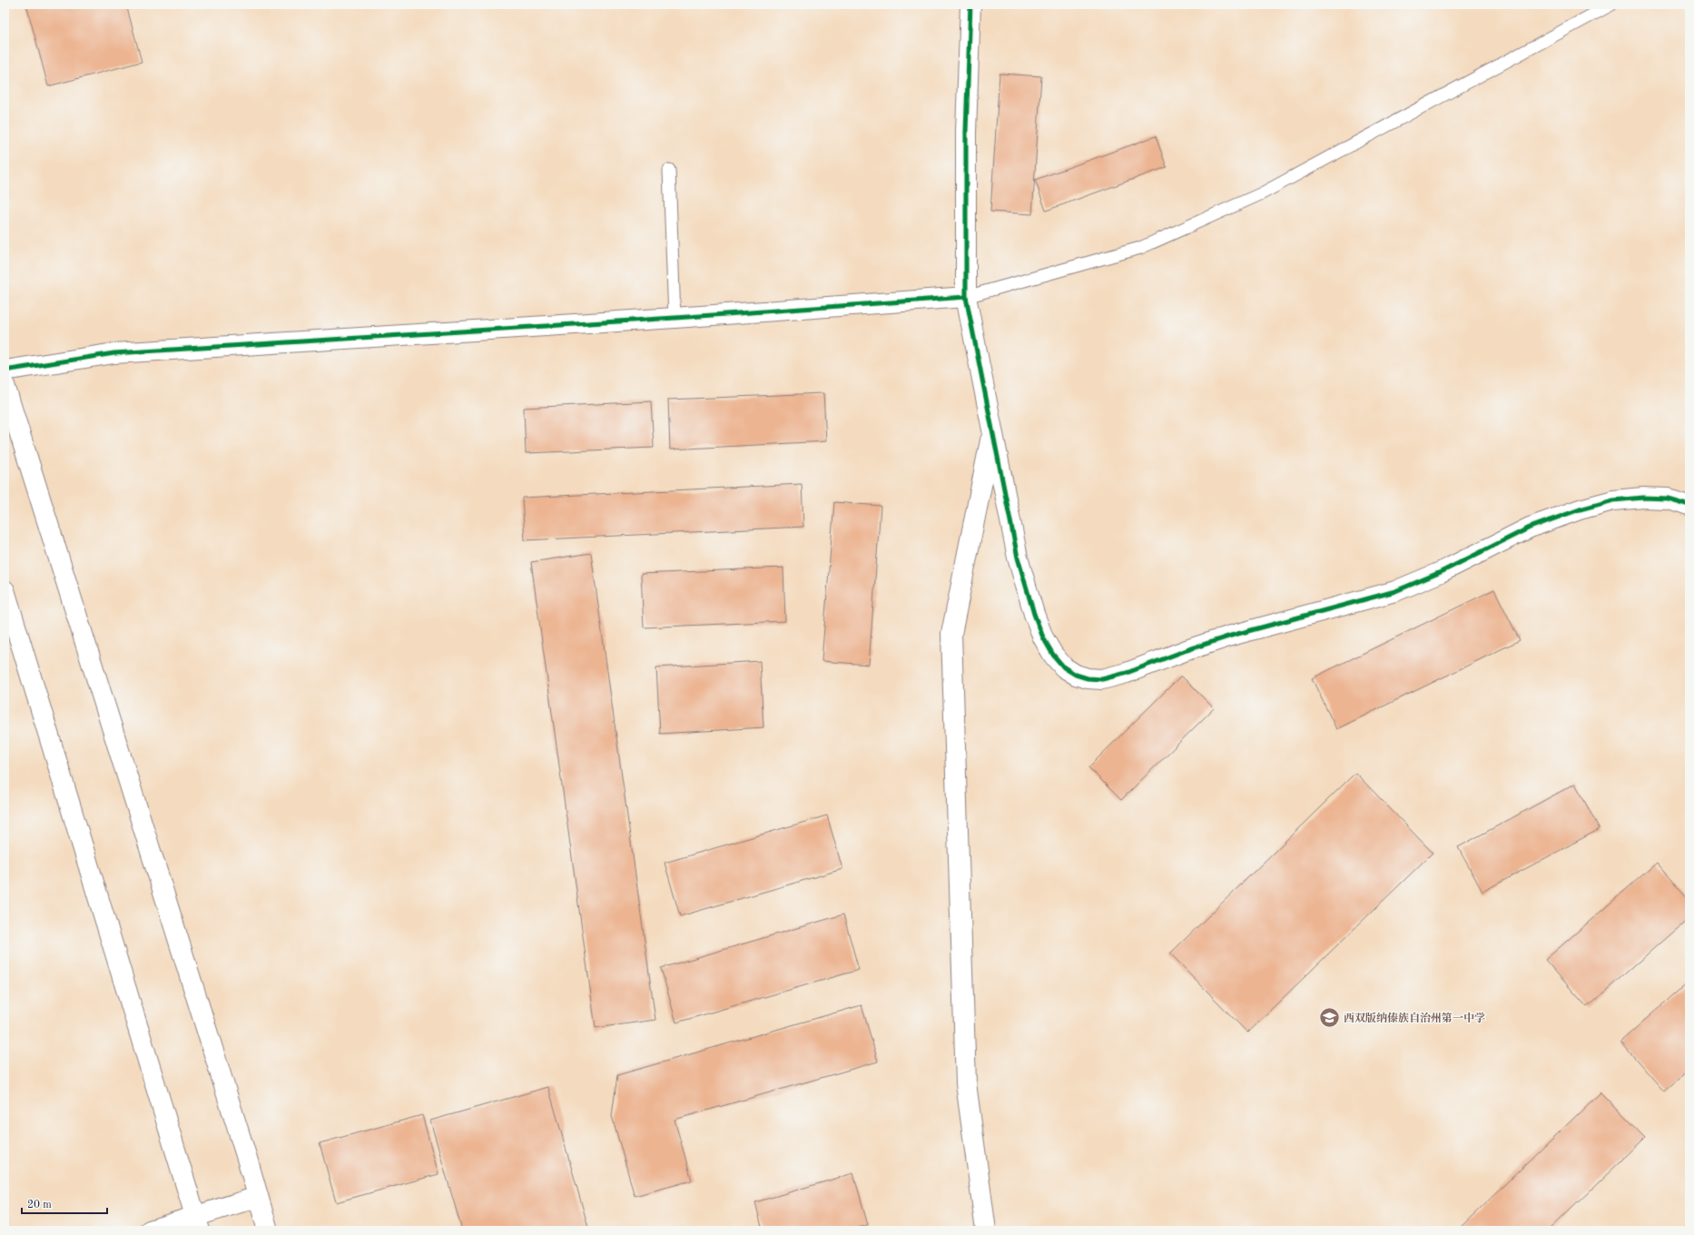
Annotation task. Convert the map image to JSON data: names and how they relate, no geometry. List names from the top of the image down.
{
  "places": {
    "school or university": ["西双版纳傣族自治州第一中学"]
  },
  "scale_bar": "20 m"
}
